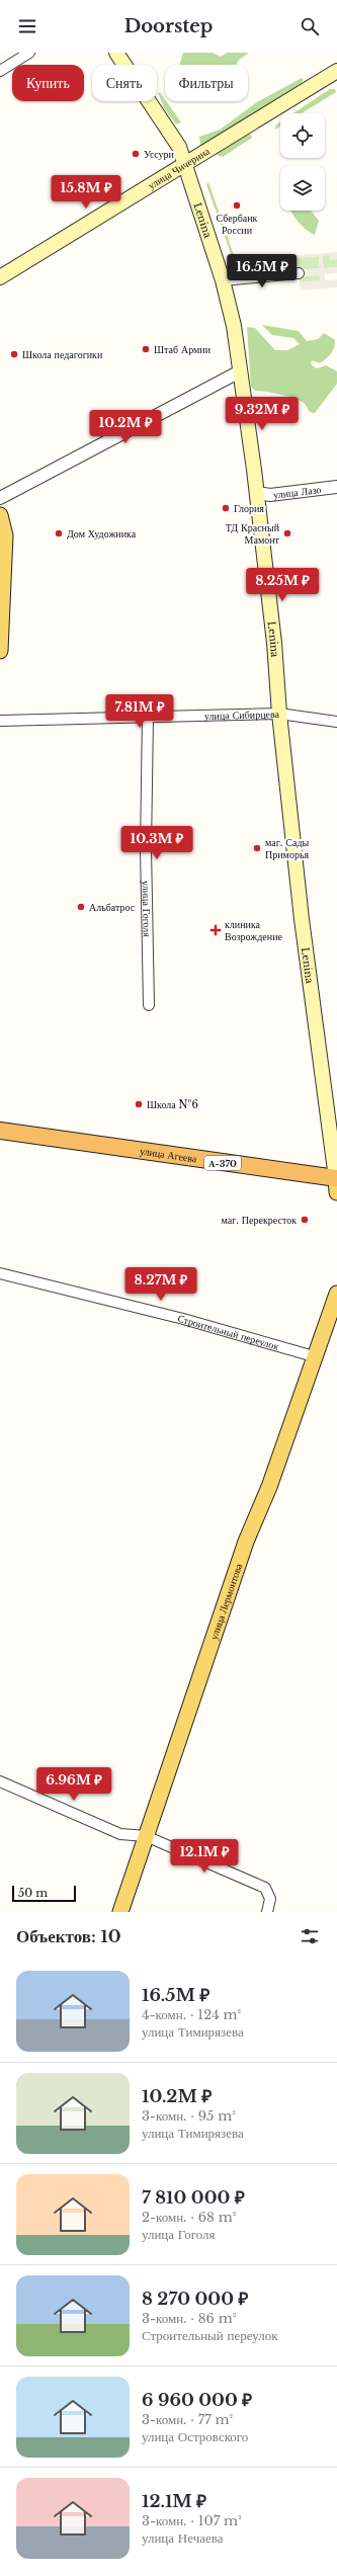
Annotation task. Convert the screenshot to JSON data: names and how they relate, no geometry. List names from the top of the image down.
{
  "streets": {
    "highway": ["улица Агеева", "А-370"],
    "main road": ["улица Чичерина", "Lenina", "улица Лермонтова"],
    "street": [
      "улица Лазо",
      "улица Сибирцева",
      "улица Гоголя",
      "Строительный переулок"
    ]
  },
  "crossings": [
    ["улица Чичерина", "Lenina"],
    ["Lenina", "улица Лазо"],
    ["Lenina", "улица Сибирцева"],
    ["Lenina", "улица Агеева"],
    ["улица Сибирцева", "улица Гоголя"],
    ["Строительный переулок", "улица Лермонтова"]
  ],
  "places": {
    "other": [
      "Уссури",
      "Сбербанк России",
      "Штаб Армии",
      "Школа педагогики",
      "Глория",
      "Дом Художника",
      "ТД Красный Мамонт",
      "маг. Сады Приморья",
      "Альбатрос",
      "Школа №6",
      "маг. Перекресток"
    ],
    "health": ["клиника Возрождение"]
  },
  "scale_bar": "50 m",
  "page": {
    "header": "Doorstep",
    "chip": ["Купить", "Снять", "Фильтры"],
    "price": [
      "15.8M ₽",
      "16.5M ₽",
      "9.32M ₽",
      "10.2M ₽",
      "8.25M ₽",
      "7.81M ₽",
      "10.3M ₽",
      "8.27M ₽",
      "6.96M ₽",
      "12.1M ₽"
    ],
    "scale": "50 m",
    "heading": "Объектов: 10",
    "list": [
      {
        "name": "16.5M ₽",
        "note": "4-комн. · 124 m² · улица Тимирязева"
      },
      {
        "name": "10.2M ₽",
        "note": "3-комн. · 95 m² · улица Тимирязева"
      },
      {
        "name": "7 810 000 ₽",
        "note": "2-комн. · 68 m² · улица Гоголя"
      },
      {
        "name": "8 270 000 ₽",
        "note": "3-комн. · 86 m² · Строительный переулок"
      },
      {
        "name": "6 960 000 ₽",
        "note": "3-комн. · 77 m² · улица Островского"
      },
      {
        "name": "12.1M ₽",
        "note": "3-комн. · 107 m² · улица Нечаева"
      }
    ]
  }
}
